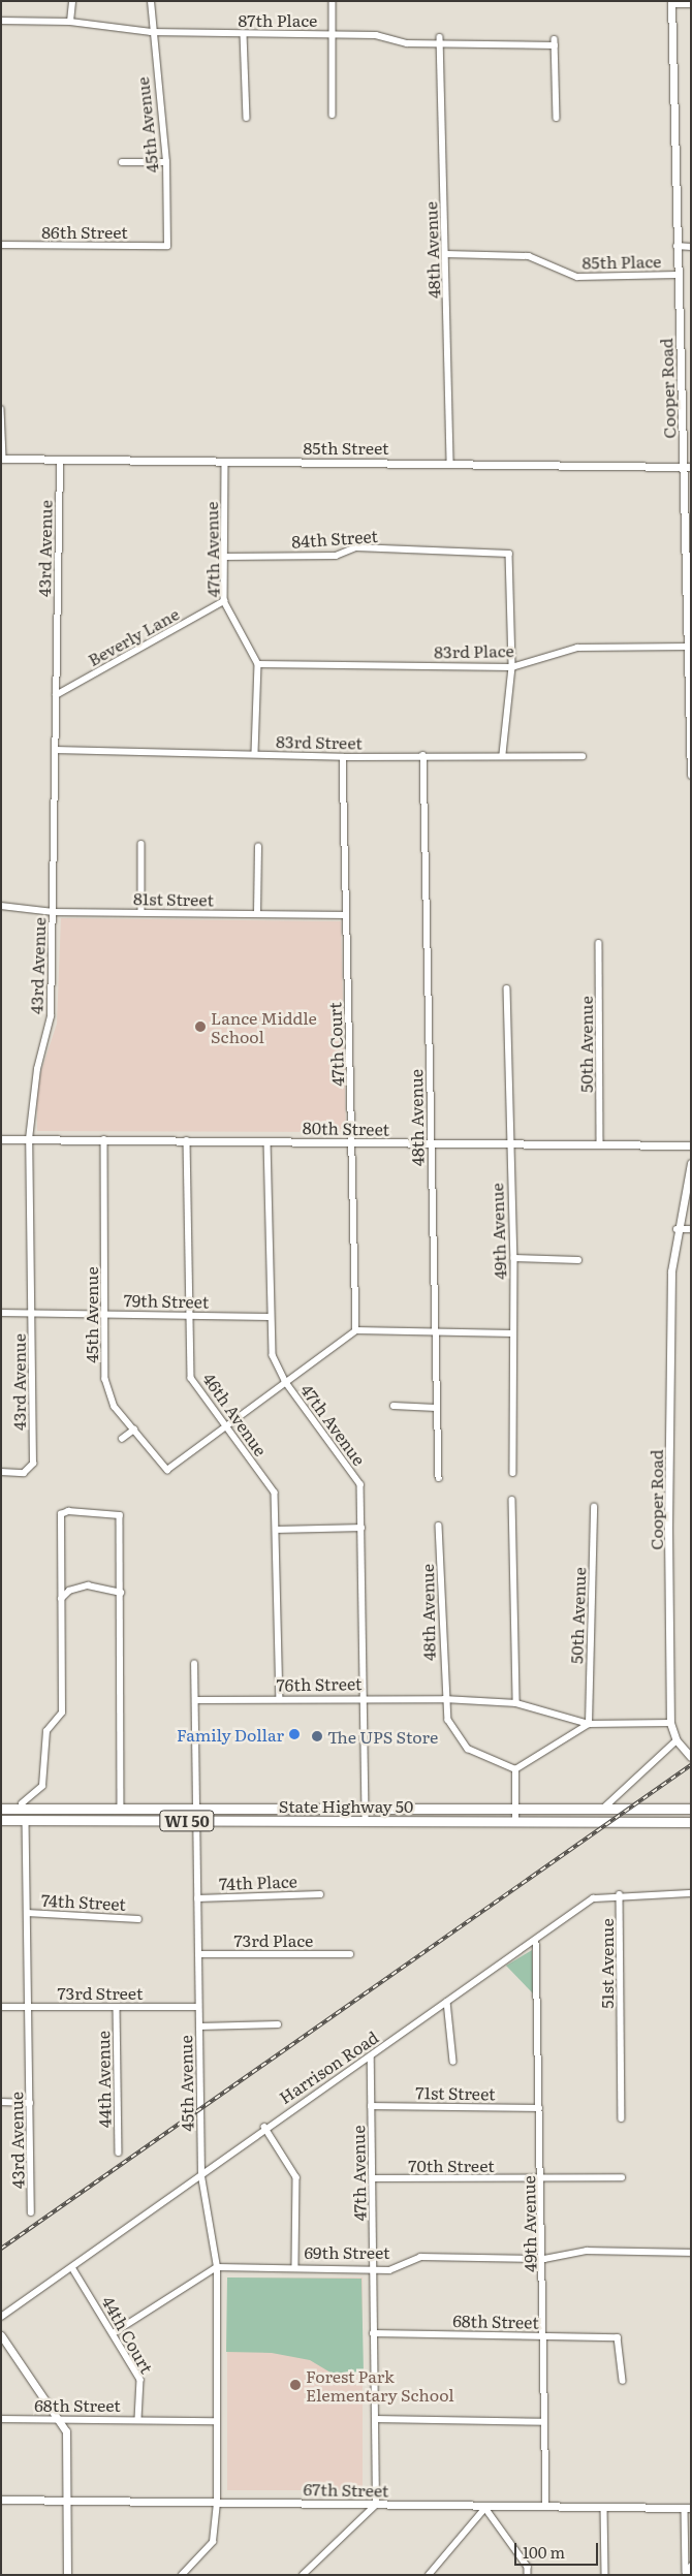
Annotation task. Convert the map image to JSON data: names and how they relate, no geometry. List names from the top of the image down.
{
  "streets": {
    "main road": ["State Highway 50", "WI 50"],
    "street": [
      "87th Place",
      "45th Avenue",
      "86th Street",
      "48th Avenue",
      "85th Place",
      "Cooper Road",
      "85th Street",
      "84th Street",
      "43rd Avenue",
      "47th Avenue",
      "Beverly Lane",
      "83rd Place",
      "83rd Street",
      "81st Street",
      "47th Court",
      "50th Avenue",
      "80th Street",
      "49th Avenue",
      "79th Street",
      "46th Avenue",
      "76th Street",
      "74th Place",
      "74th Street",
      "73rd Place",
      "51st Avenue",
      "73rd Street",
      "Harrison Road",
      "44th Avenue",
      "71st Street",
      "70th Street",
      "69th Street",
      "68th Street",
      "44th Court",
      "67th Street"
    ]
  },
  "crossings": [
    ["87th Place", "45th Avenue"],
    ["87th Place", "48th Avenue"],
    ["45th Avenue", "86th Street"],
    ["45th Avenue", "80th Street"],
    ["45th Avenue", "79th Street"],
    ["45th Avenue", "46th Avenue"],
    ["45th Avenue", "76th Street"],
    ["45th Avenue", "State Highway 50"],
    ["45th Avenue", "74th Place"],
    ["45th Avenue", "73rd Place"],
    ["45th Avenue", "73rd Street"],
    ["45th Avenue", "Harrison Road"],
    ["45th Avenue", "69th Street"],
    ["45th Avenue", "68th Street"],
    ["45th Avenue", "67th Street"],
    ["48th Avenue", "85th Place"],
    ["48th Avenue", "85th Street"],
    ["48th Avenue", "83rd Street"],
    ["48th Avenue", "80th Street"],
    ["48th Avenue", "76th Street"],
    ["85th Place", "Cooper Road"],
    ["Cooper Road", "85th Street"],
    ["Cooper Road", "83rd Place"],
    ["Cooper Road", "76th Street"],
    ["85th Street", "43rd Avenue"],
    ["85th Street", "47th Avenue"],
    ["84th Street", "47th Avenue"],
    ["84th Street", "83rd Place"],
    ["43rd Avenue", "Beverly Lane"],
    ["43rd Avenue", "83rd Street"],
    ["43rd Avenue", "81st Street"],
    ["43rd Avenue", "80th Street"],
    ["43rd Avenue", "79th Street"],
    ["43rd Avenue", "State Highway 50"],
    ["43rd Avenue", "74th Street"],
    ["43rd Avenue", "73rd Street"],
    ["47th Avenue", "Beverly Lane"],
    ["47th Avenue", "83rd Place"],
    ["47th Avenue", "80th Street"],
    ["47th Avenue", "79th Street"],
    ["47th Avenue", "76th Street"],
    ["47th Avenue", "State Highway 50"],
    ["47th Avenue", "Harrison Road"],
    ["47th Avenue", "71st Street"],
    ["47th Avenue", "70th Street"],
    ["47th Avenue", "69th Street"],
    ["47th Avenue", "68th Street"],
    ["47th Avenue", "67th Street"],
    ["83rd Street", "47th Court"],
    ["81st Street", "47th Court"],
    ["47th Court", "80th Street"],
    ["50th Avenue", "80th Street"],
    ["50th Avenue", "76th Street"],
    ["80th Street", "49th Avenue"],
    ["80th Street", "46th Avenue"],
    ["49th Avenue", "Harrison Road"],
    ["49th Avenue", "71st Street"],
    ["49th Avenue", "70th Street"],
    ["49th Avenue", "69th Street"],
    ["49th Avenue", "68th Street"],
    ["49th Avenue", "67th Street"],
    ["79th Street", "46th Avenue"],
    ["46th Avenue", "76th Street"],
    ["51st Avenue", "Harrison Road"],
    ["73rd Street", "44th Avenue"],
    ["Harrison Road", "44th Court"],
    ["68th Street", "44th Court"]
  ],
  "places": [
    "Lance Middle School",
    "Family Dollar",
    "The UPS Store",
    "Forest Park Elementary School"
  ],
  "scale_bar": "100 m"
}
